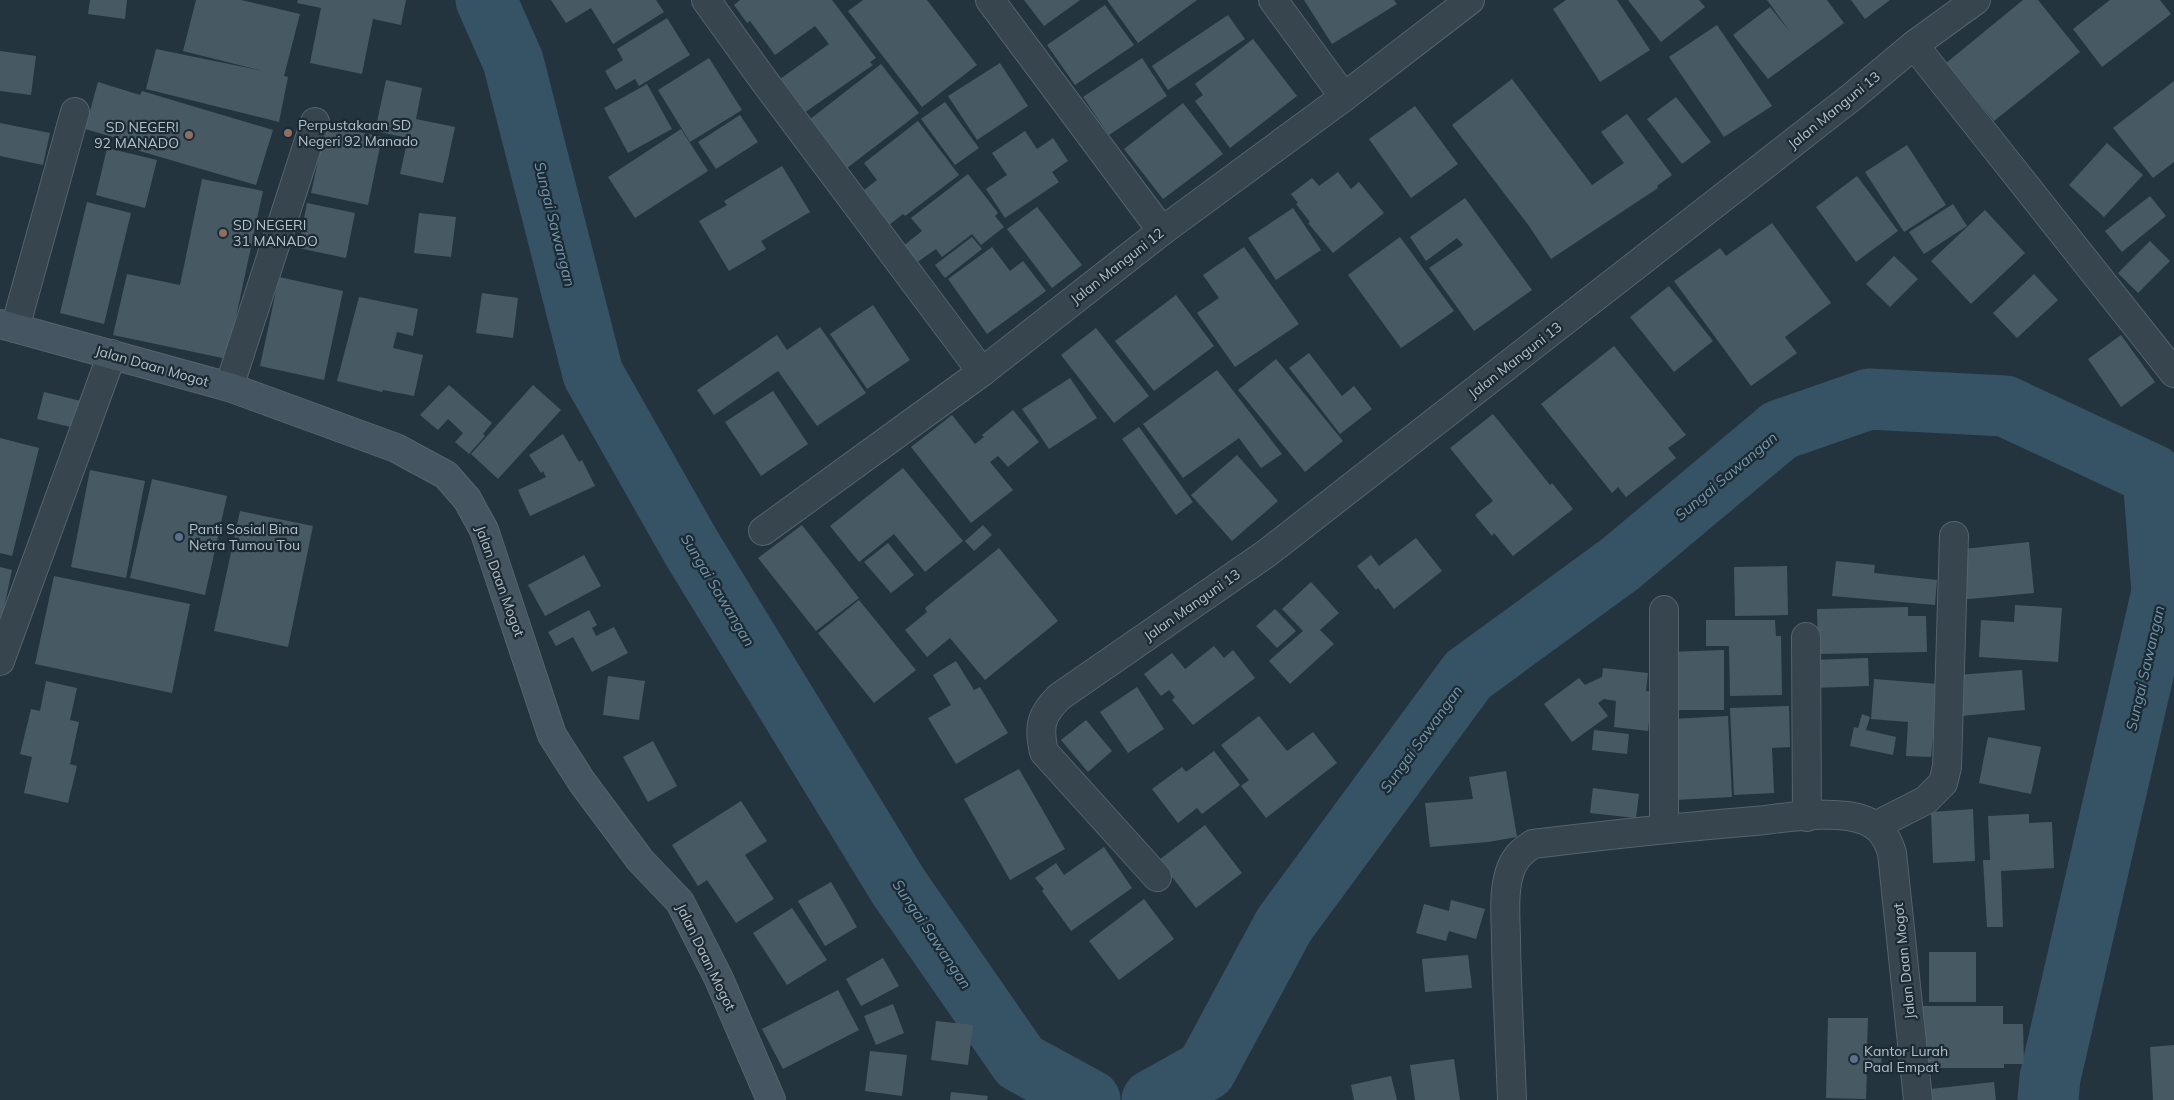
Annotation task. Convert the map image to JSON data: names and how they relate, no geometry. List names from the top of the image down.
{
  "streets": {
    "main road": ["Jalan Daan Mogot"],
    "street": ["Jalan Manguni 13", "Jalan Manguni 12"]
  },
  "water": ["Sungai Sawangan"],
  "places": [
    "Perpustakaan SD Negeri 92 Manado",
    "SD NEGERI 92 MANADO",
    "SD NEGERI 31 MANADO",
    "Panti Sosial Bina Netra Tumou Tou",
    "Kantor Lurah Paal Empat"
  ]
}
